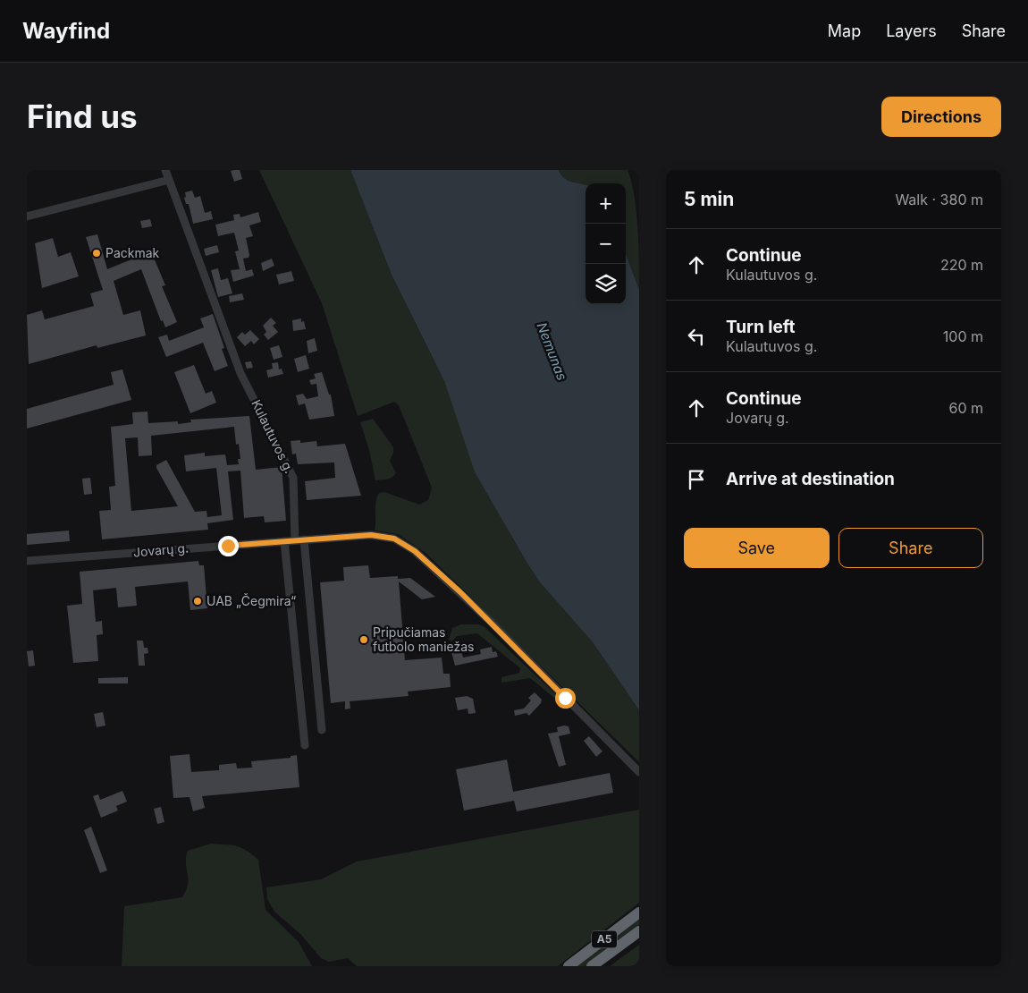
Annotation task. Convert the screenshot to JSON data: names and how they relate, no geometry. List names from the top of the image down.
{
  "streets": {
    "highway": ["A5"],
    "street": ["Kulautuvos g.", "Jovarų g."]
  },
  "crossings": [
    ["Kulautuvos g.", "Jovarų g."]
  ],
  "water": ["Nemunas"],
  "places": ["Packmak", "UAB „Čegmira“", "Pripučiamas futbolo maniežas"],
  "page": {
    "header": "Wayfind",
    "nav": ["Map", "Layers", "Share"],
    "buttons": [
      "Directions",
      ["Save", "Share"]
    ],
    "title": "Find us",
    "heading": ["5 min", "Walk · 380 m"],
    "map_buttons": ["+", "−"],
    "list": [
      ["Continue", "Kulautuvos g.", "220 m"],
      ["Turn left", "Kulautuvos g.", "100 m"],
      ["Continue", "Jovarų g.", "60 m"],
      "Arrive at destination"
    ]
  }
}
